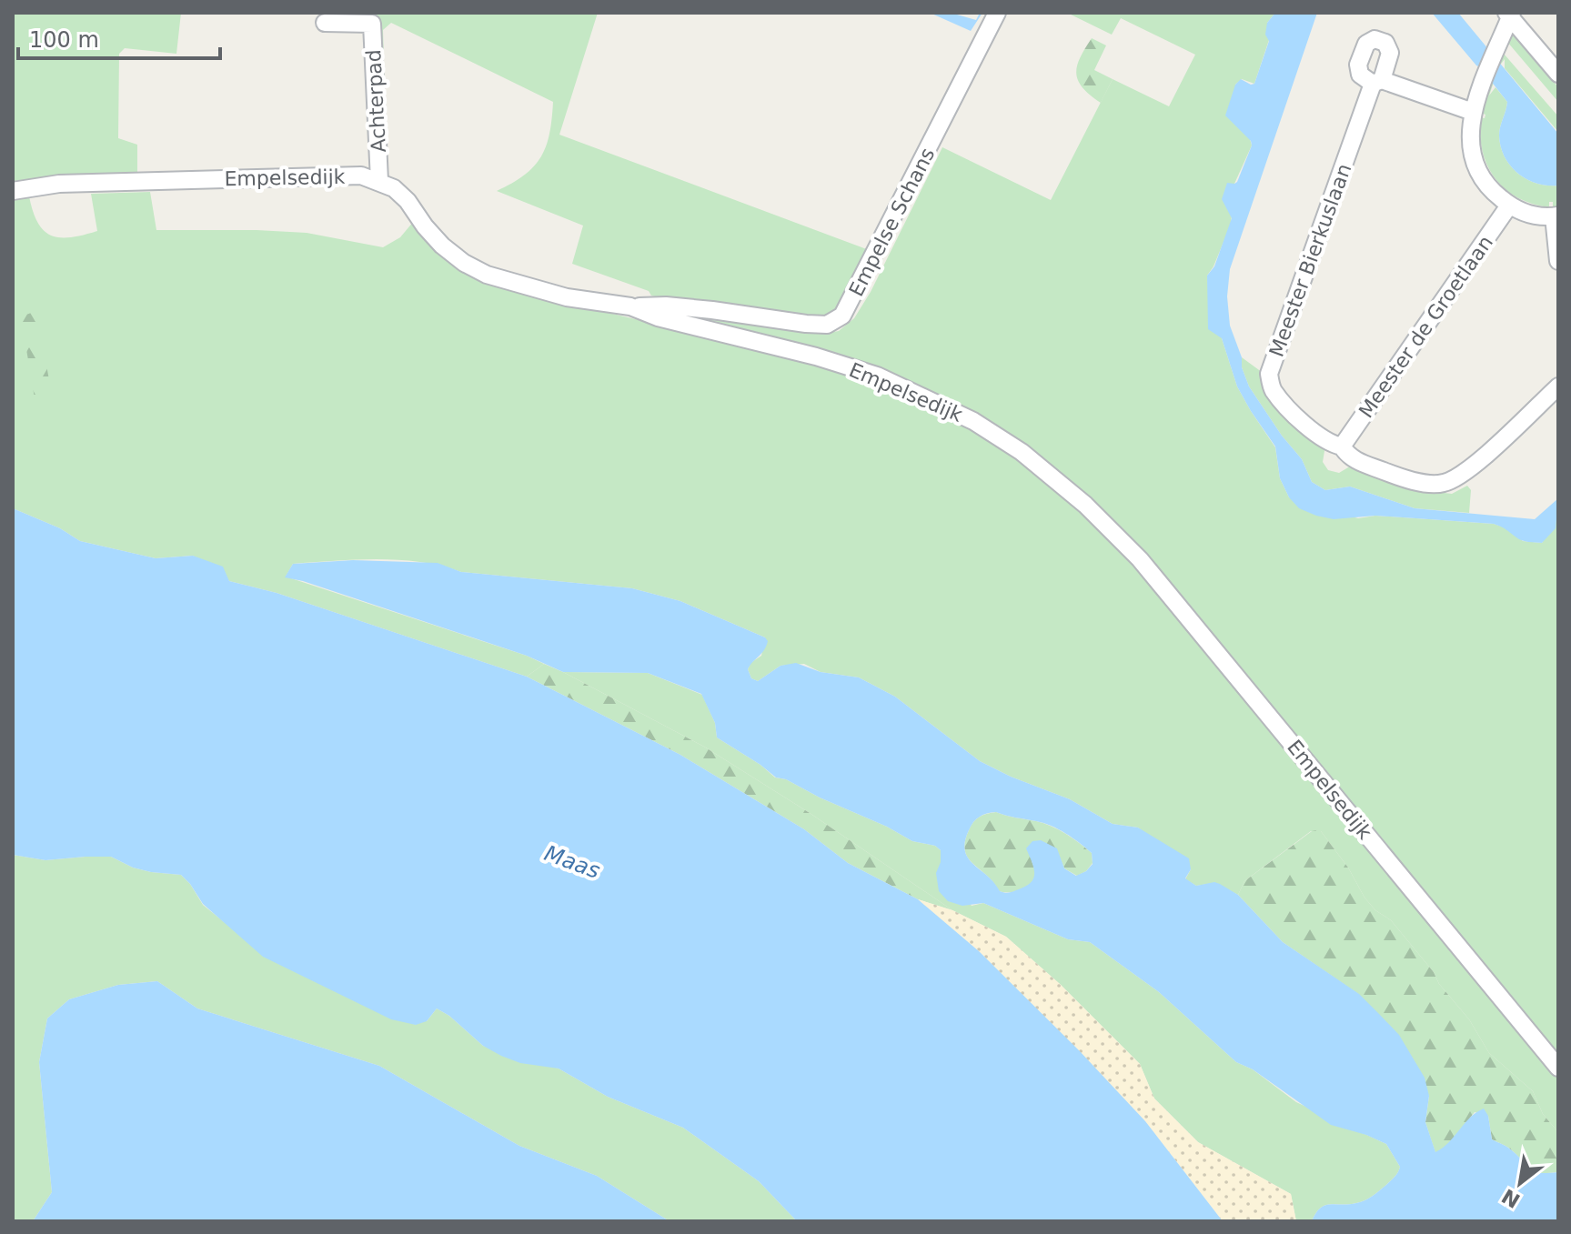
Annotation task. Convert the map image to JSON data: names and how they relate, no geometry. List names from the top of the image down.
{
  "streets": {
    "street": [
      "Achterpad",
      "Empelsedijk",
      "Empelse Schans",
      "Meester Bierkuslaan",
      "Meester de Groetlaan"
    ]
  },
  "crossings": [
    ["Achterpad", "Empelsedijk"],
    ["Empelsedijk", "Empelse Schans"],
    ["Meester Bierkuslaan", "Meester de Groetlaan"]
  ],
  "water": ["Maas"],
  "scale_bar": "100 m",
  "north": "bottom left"
}
